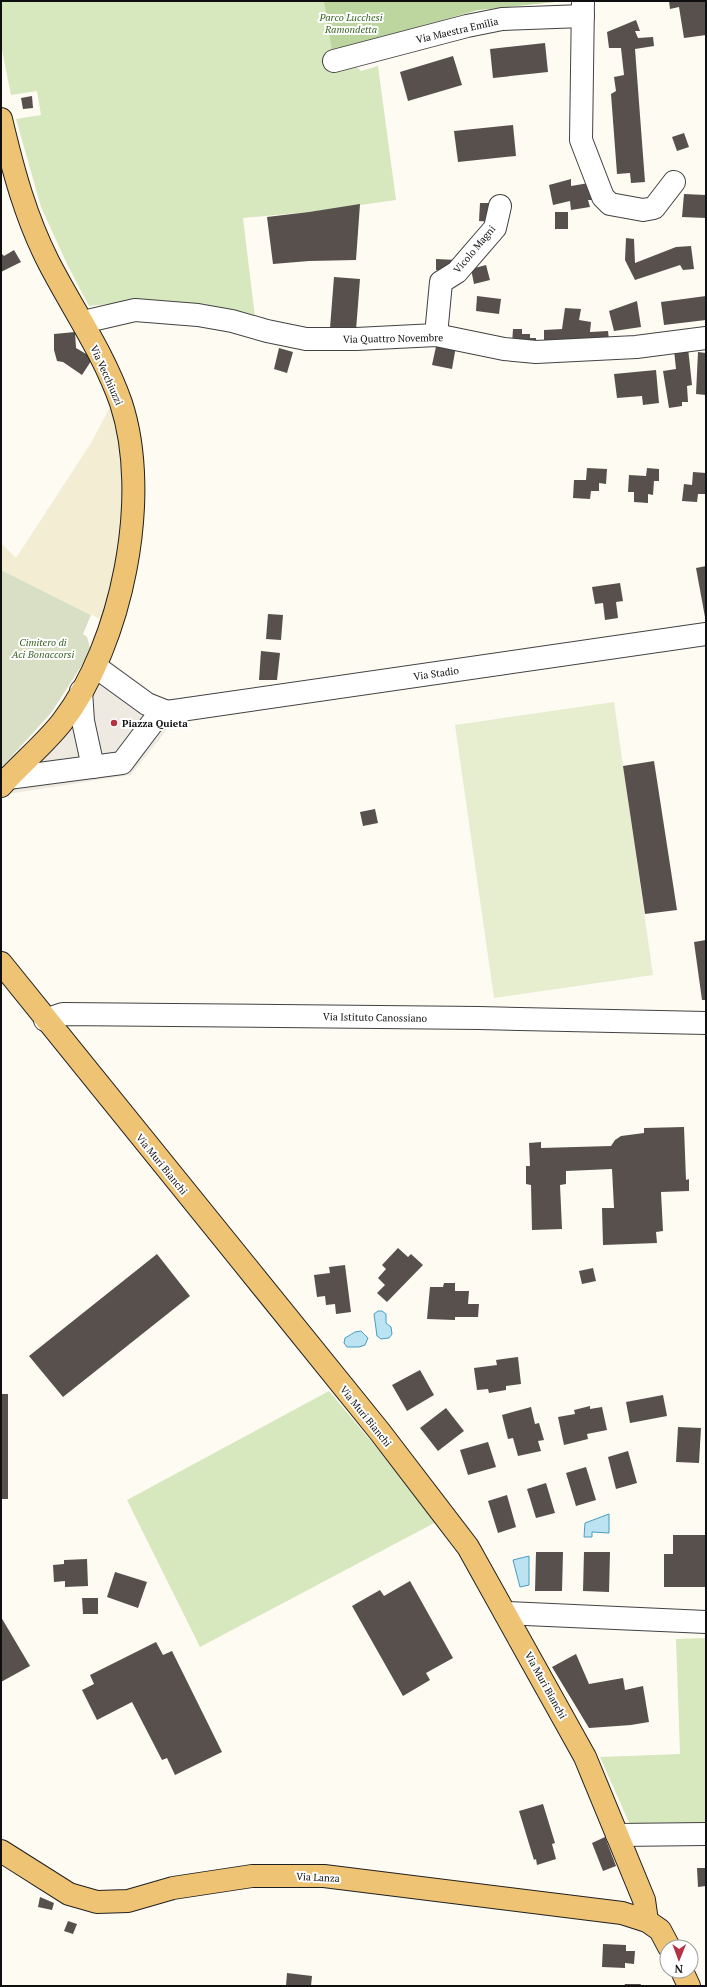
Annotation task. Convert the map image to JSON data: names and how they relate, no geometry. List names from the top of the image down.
{
  "streets": {
    "main road": ["Via Vecchiuzzi", "Via Muri Bianchi", "Via Lanza"],
    "street": [
      "Via Maestra Emilia",
      "Vicolo Magni",
      "Via Quattro Novembre",
      "Via Stadio",
      "Via Istituto Canossiano"
    ]
  },
  "crossings": [
    ["Vicolo Magni", "Via Quattro Novembre"],
    ["Via Quattro Novembre", "Via Vecchiuzzi"],
    ["Via Istituto Canossiano", "Via Muri Bianchi"],
    ["Via Muri Bianchi", "Via Lanza"]
  ],
  "parks": ["Parco Lucchesi Ramondetta", "Cimitero di Aci Bonaccorsi"],
  "places": ["Piazza Quieta"],
  "north": "bottom"
}
